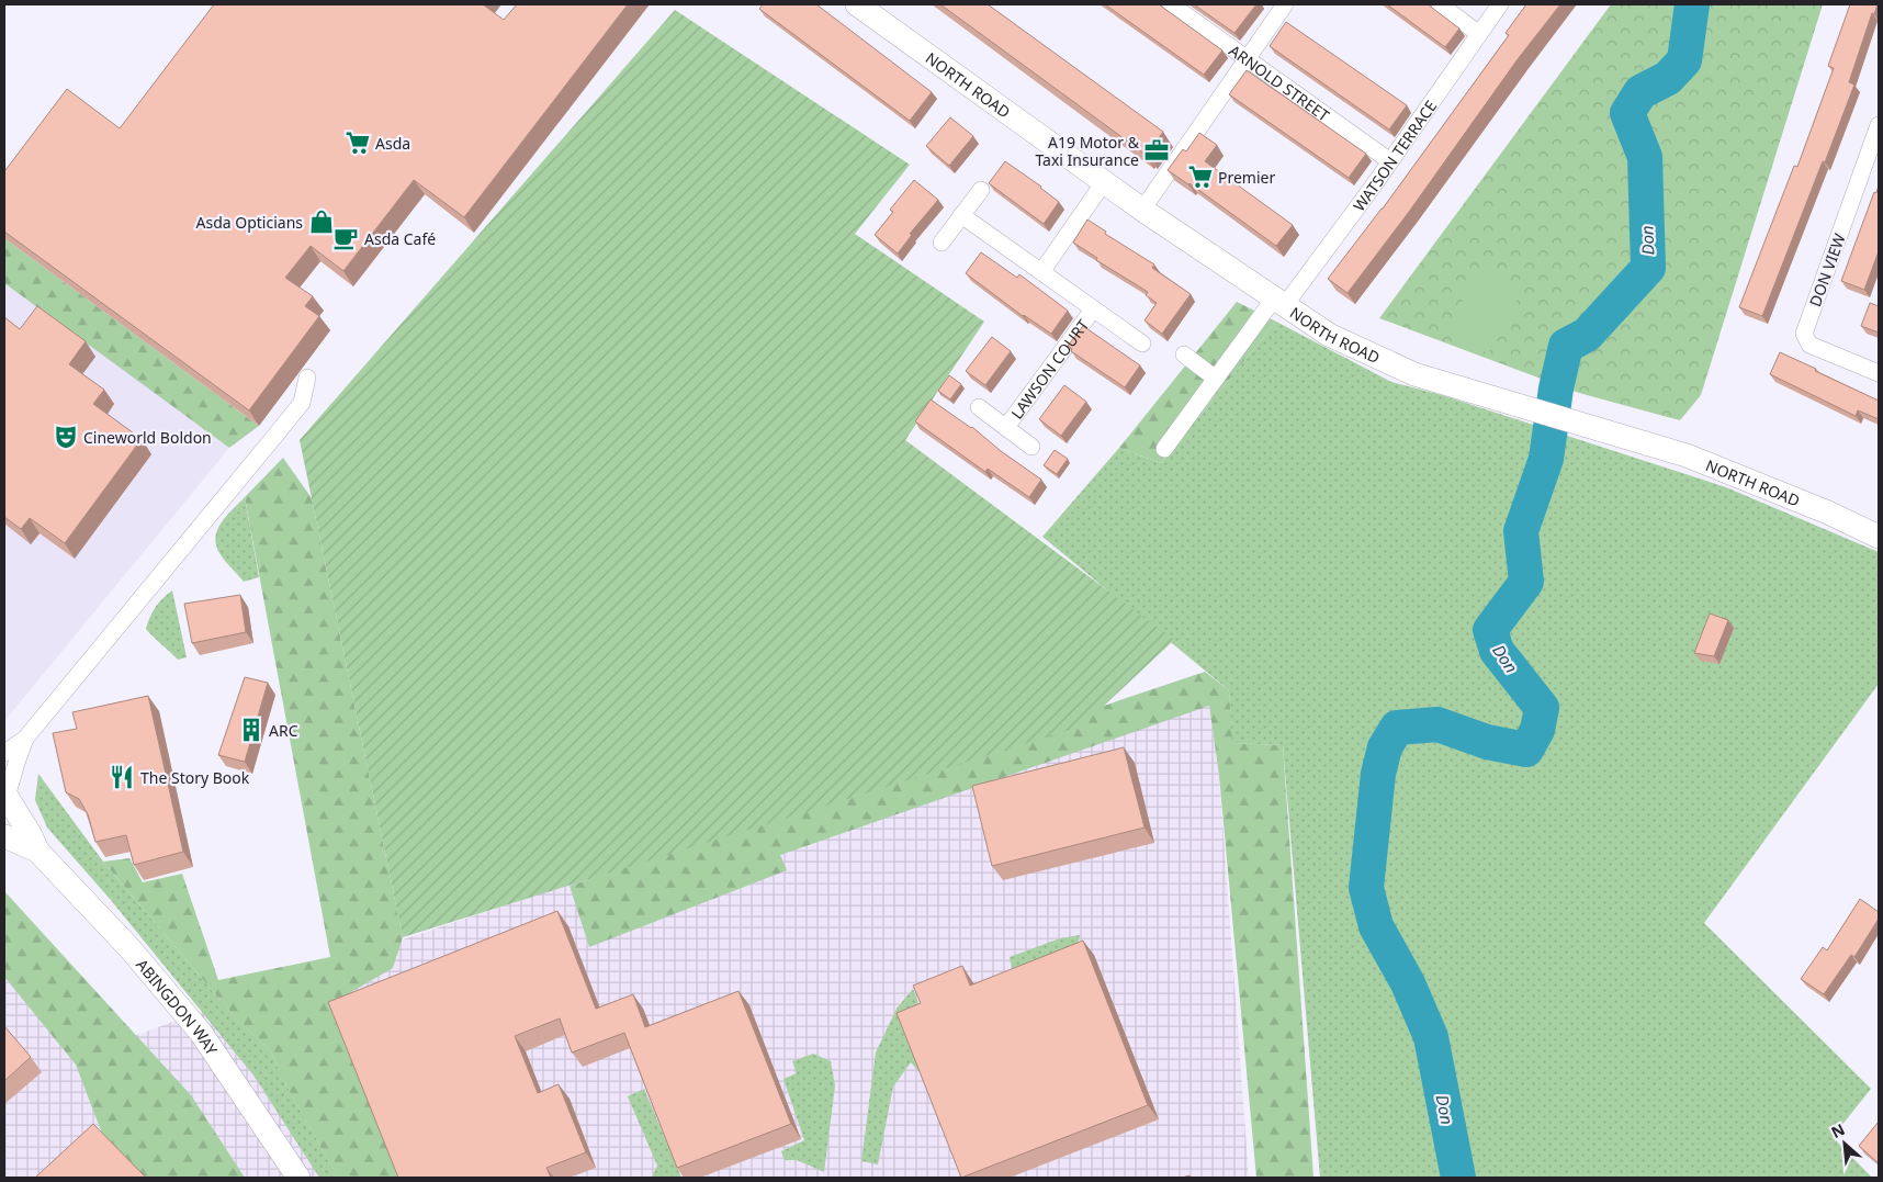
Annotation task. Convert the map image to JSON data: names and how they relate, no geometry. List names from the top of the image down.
{
  "streets": {
    "street": [
      "ARNOLD STREET",
      "NORTH ROAD",
      "WATSON TERRACE",
      "DON VIEW",
      "LAWSON COURT",
      "ABINGDON WAY"
    ]
  },
  "crossings": [
    ["ARNOLD STREET", "WATSON TERRACE"],
    ["NORTH ROAD", "WATSON TERRACE"]
  ],
  "water": ["Don"],
  "places": {
    "supermarket": ["Asda", "Premier"],
    "office": ["A19 Motor & Taxi Insurance"],
    "shop": ["Asda Opticians"],
    "cafe": ["Asda Café"],
    "theatre": ["Cineworld Boldon"],
    "building": ["ARC"],
    "restaurant": ["The Story Book"]
  },
  "north": "top left"
}
